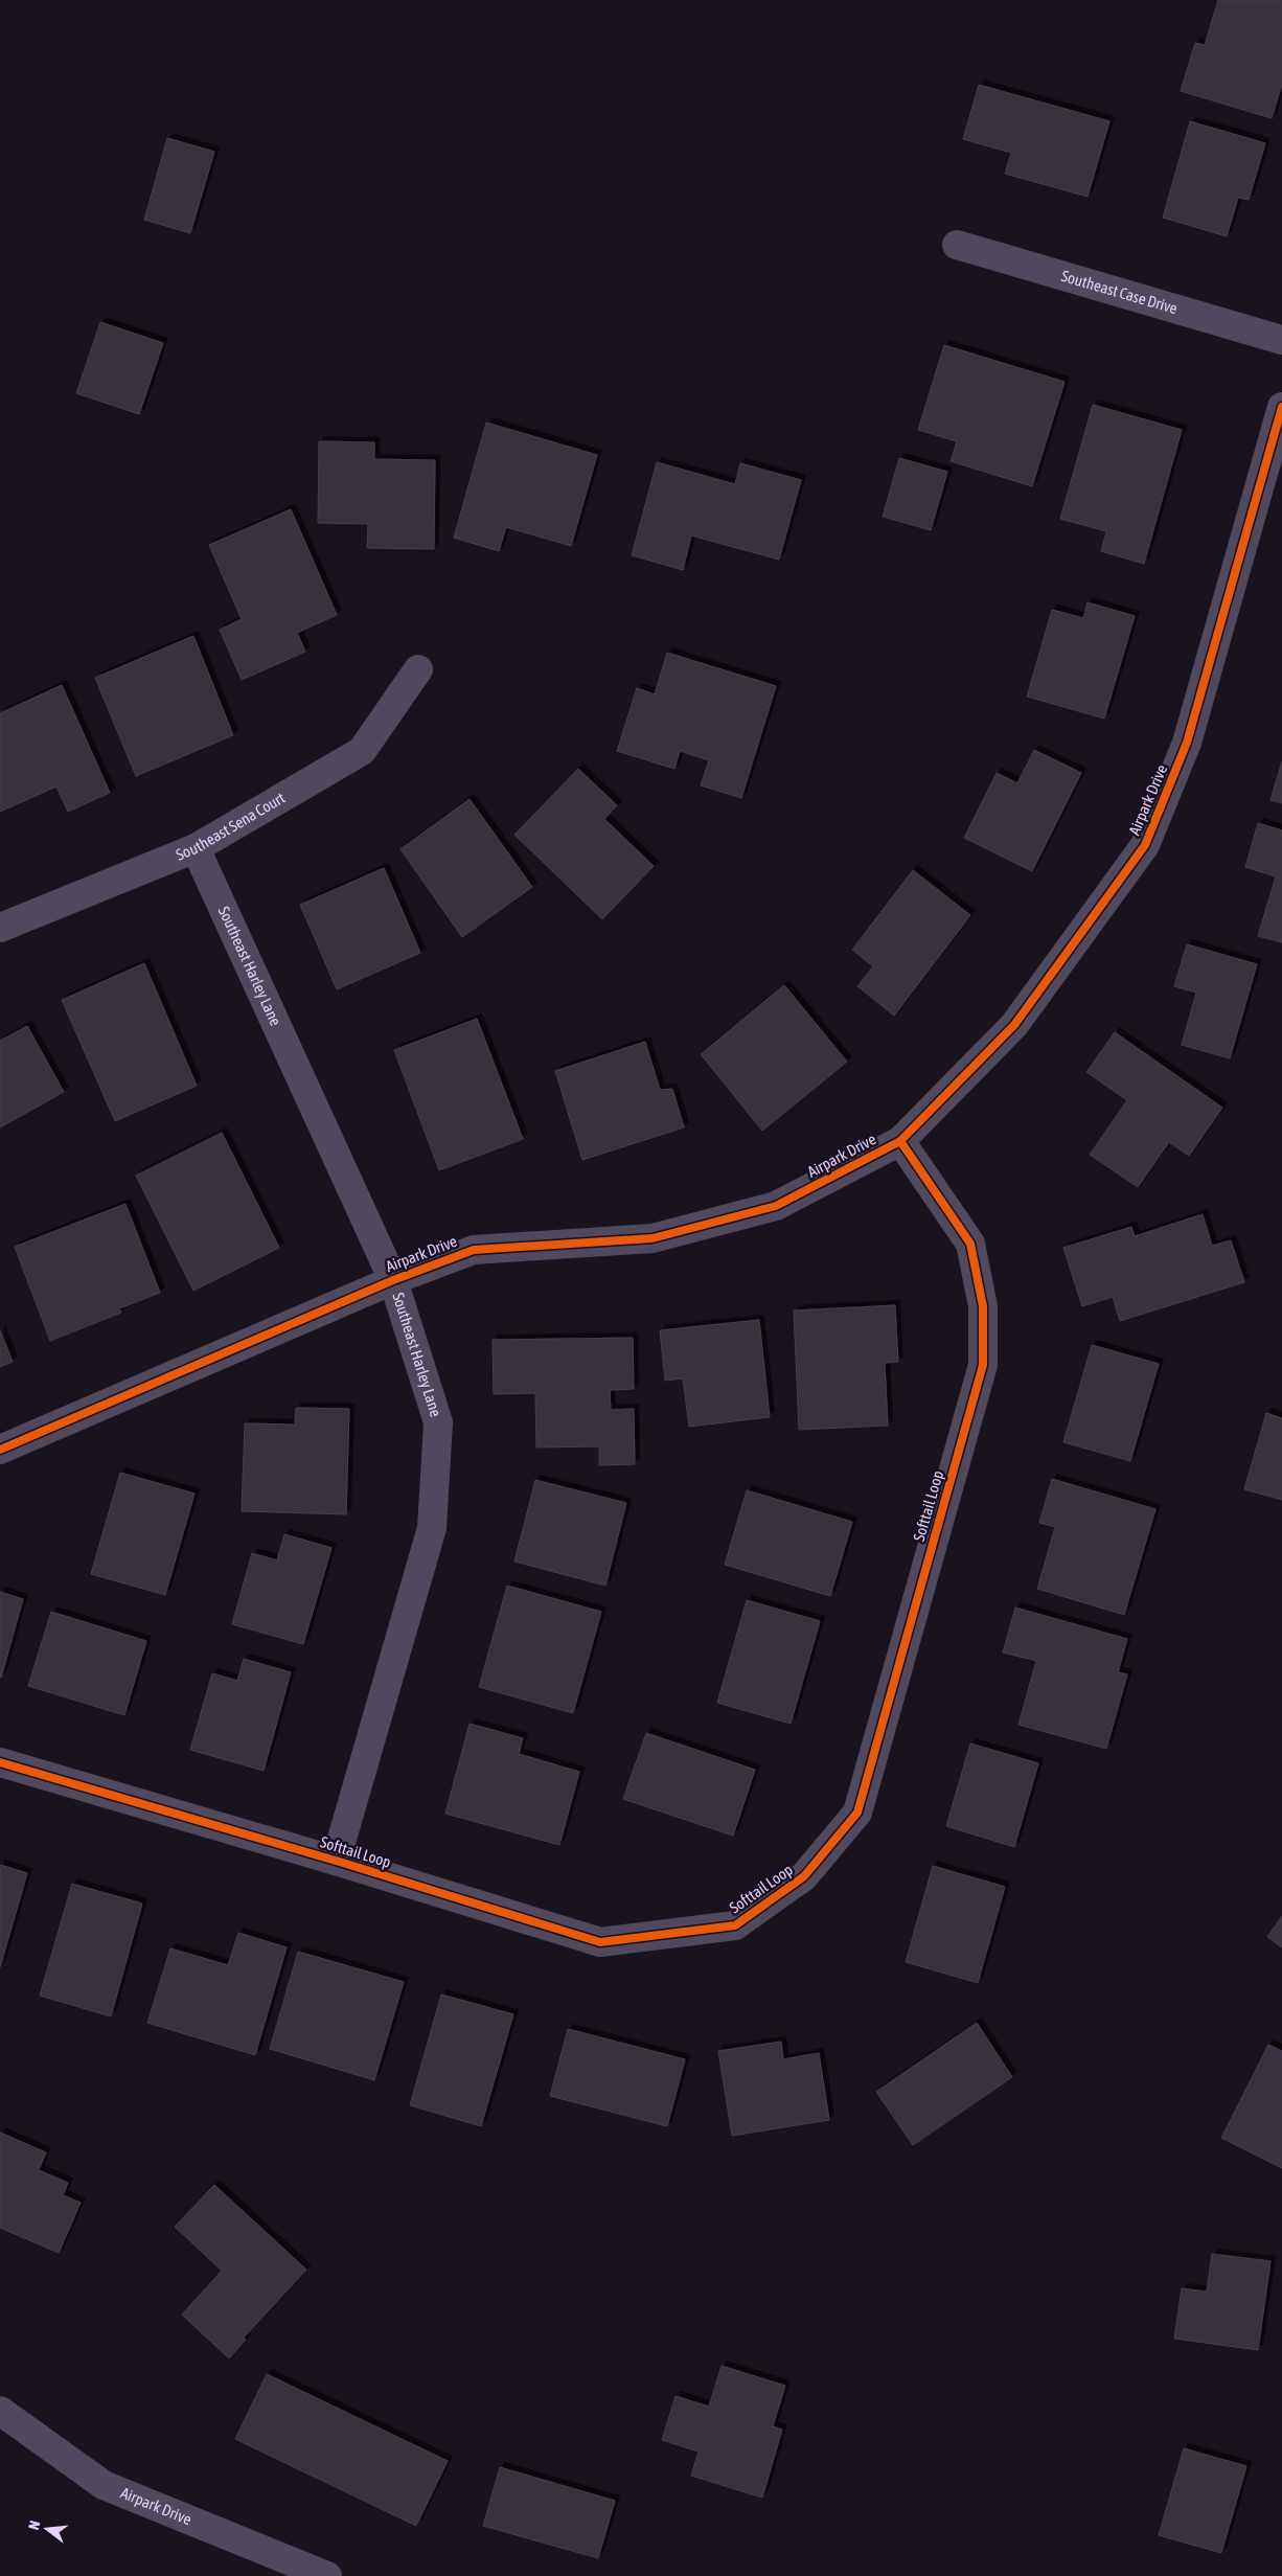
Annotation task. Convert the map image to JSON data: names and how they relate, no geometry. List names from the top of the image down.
{
  "streets": {
    "street": [
      "Southeast Case Drive",
      "Airpark Drive",
      "Southeast Sena Court",
      "Southeast Harley Lane",
      "Softtail Loop"
    ]
  },
  "crossings": [
    ["Airpark Drive", "Southeast Harley Lane"],
    ["Airpark Drive", "Softtail Loop"],
    ["Southeast Sena Court", "Southeast Harley Lane"],
    ["Southeast Harley Lane", "Softtail Loop"]
  ],
  "north": "left"
}
